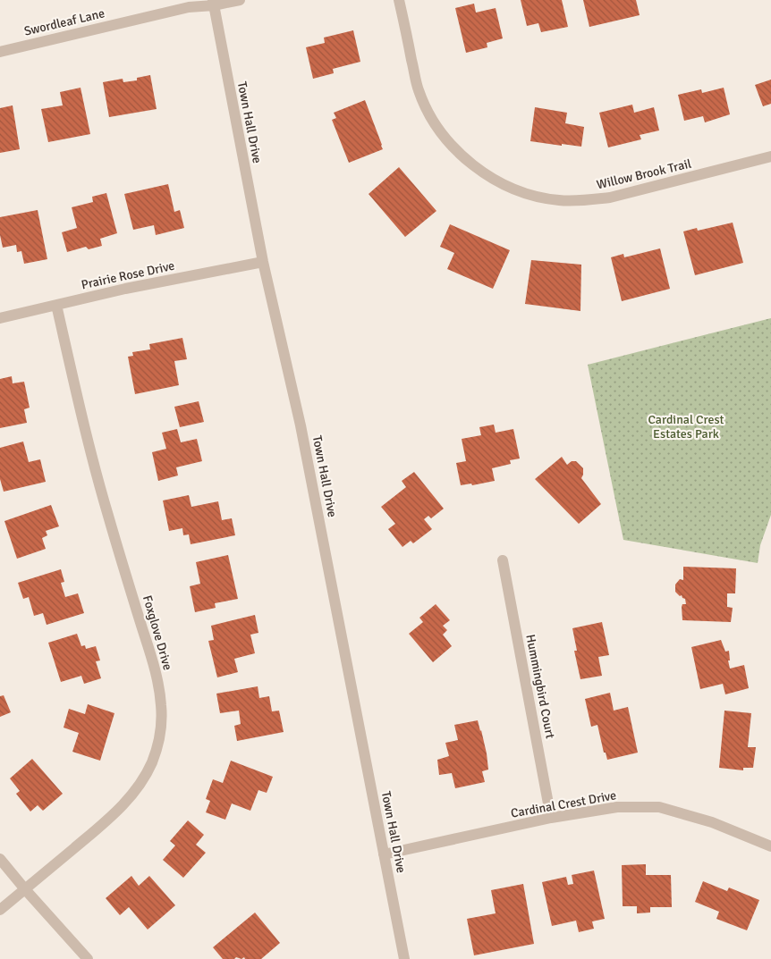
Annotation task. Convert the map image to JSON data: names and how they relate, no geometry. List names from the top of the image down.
{
  "streets": {
    "street": [
      "Swordleaf Lane",
      "Town Hall Drive",
      "Willow Brook Trail",
      "Prairie Rose Drive",
      "Foxglove Drive",
      "Hummingbird Court",
      "Cardinal Crest Drive"
    ]
  },
  "crossings": [
    ["Swordleaf Lane", "Town Hall Drive"],
    ["Town Hall Drive", "Prairie Rose Drive"],
    ["Town Hall Drive", "Cardinal Crest Drive"],
    ["Prairie Rose Drive", "Foxglove Drive"],
    ["Hummingbird Court", "Cardinal Crest Drive"]
  ],
  "parks": ["Cardinal Crest Estates Park"]
}
